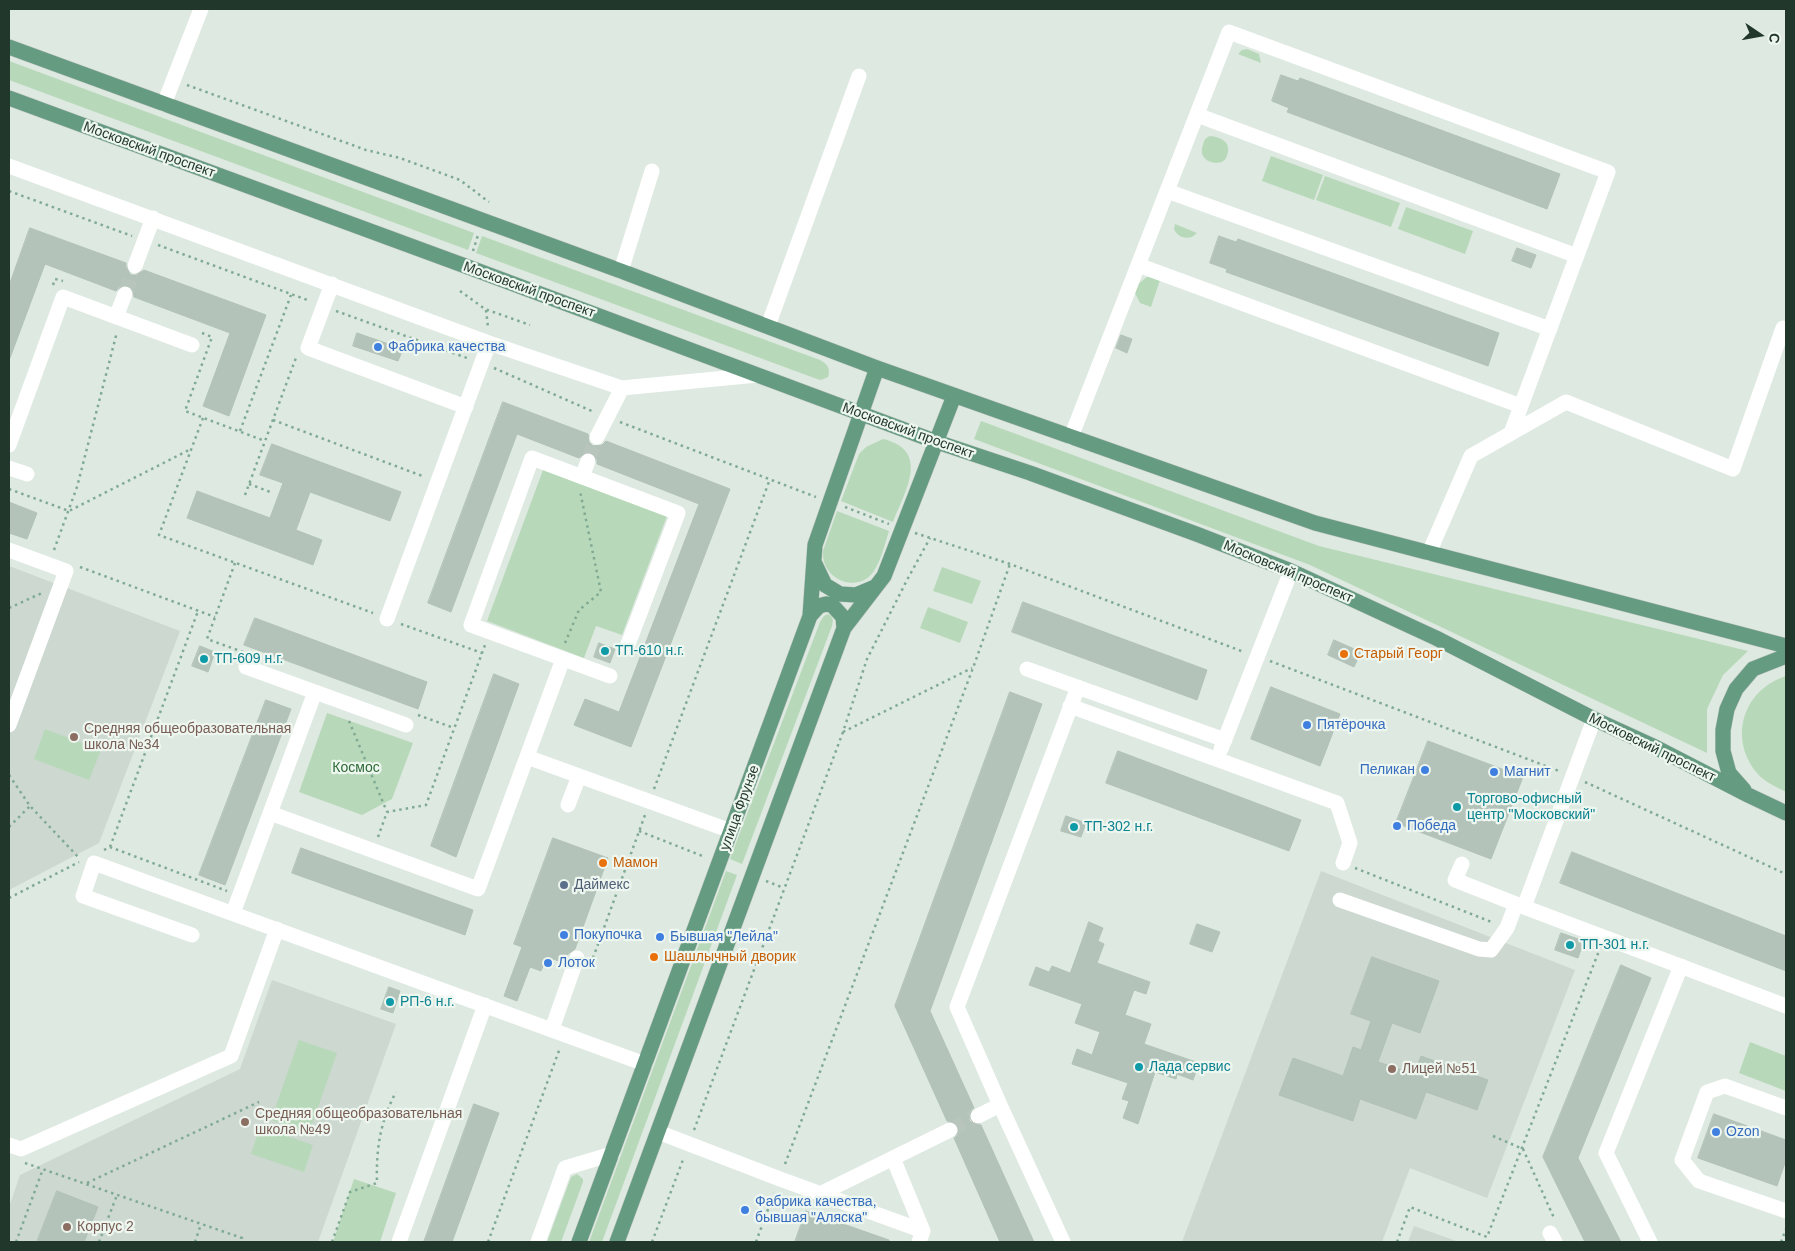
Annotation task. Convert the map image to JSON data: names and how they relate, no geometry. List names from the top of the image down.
{
  "streets": {
    "main road": ["Московский проспект", "улица Фрунзе"]
  },
  "crossings": [
    ["Московский проспект", "улица Фрунзе"]
  ],
  "parks": ["Космос"],
  "places": [
    "Фабрика качества",
    "ТП-610 н.г.",
    "Старый Георг",
    "ТП-609 н.г.",
    "Пятёрочка",
    "Средняя общеобразовательная школа №34",
    "Пеликан",
    "Магнит",
    "Торгово-офисный центр \"Московский\"",
    "Победа",
    "ТП-302 н.г.",
    "Мамон",
    "Даймекс",
    "Покупочка",
    "Бывшая \"Лейла\"",
    "ТП-301 н.г.",
    "Шашлычный дворик",
    "Лоток",
    "РП-6 н.г.",
    "Лада сервис",
    "Лицей №51",
    "Средняя общеобразовательная школа №49",
    "Ozon",
    "Фабрика качества, бывшая \"Аляска\"",
    "Корпус 2"
  ],
  "north": "right"
}
